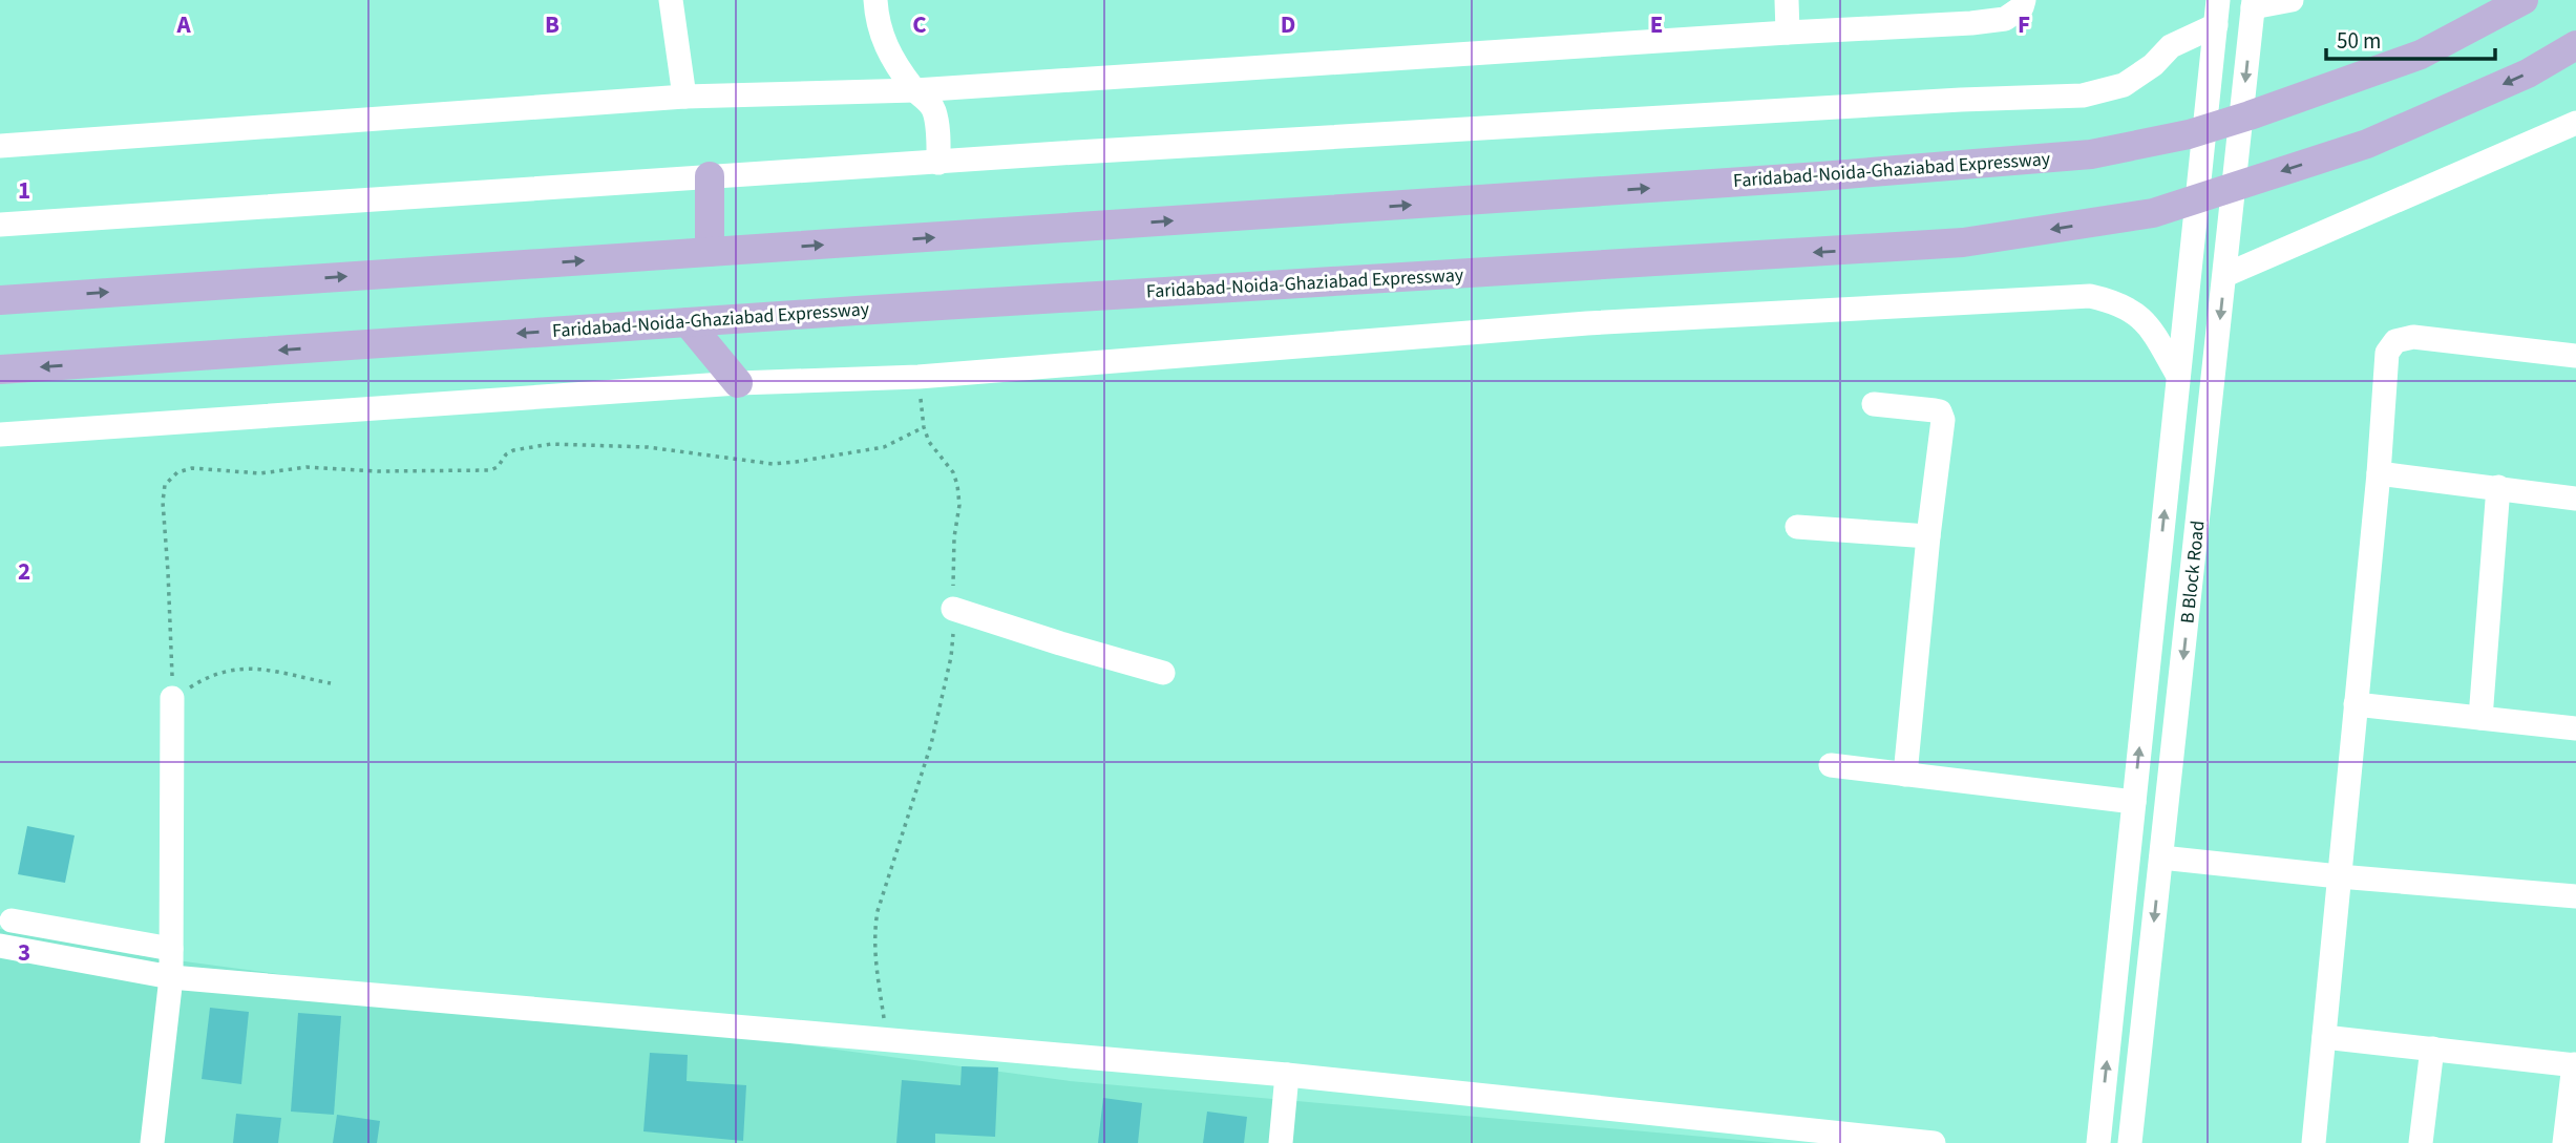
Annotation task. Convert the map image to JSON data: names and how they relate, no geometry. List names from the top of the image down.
{
  "streets": {
    "main road": ["Faridabad-Noida-Ghaziabad Expressway"],
    "street": ["B Block Road"]
  },
  "scale_bar": "50 m",
  "grid": {
    "columns": [
      "A",
      "B",
      "C",
      "D",
      "E",
      "F"
    ],
    "rows": ["1", "2", "3"]
  }
}
